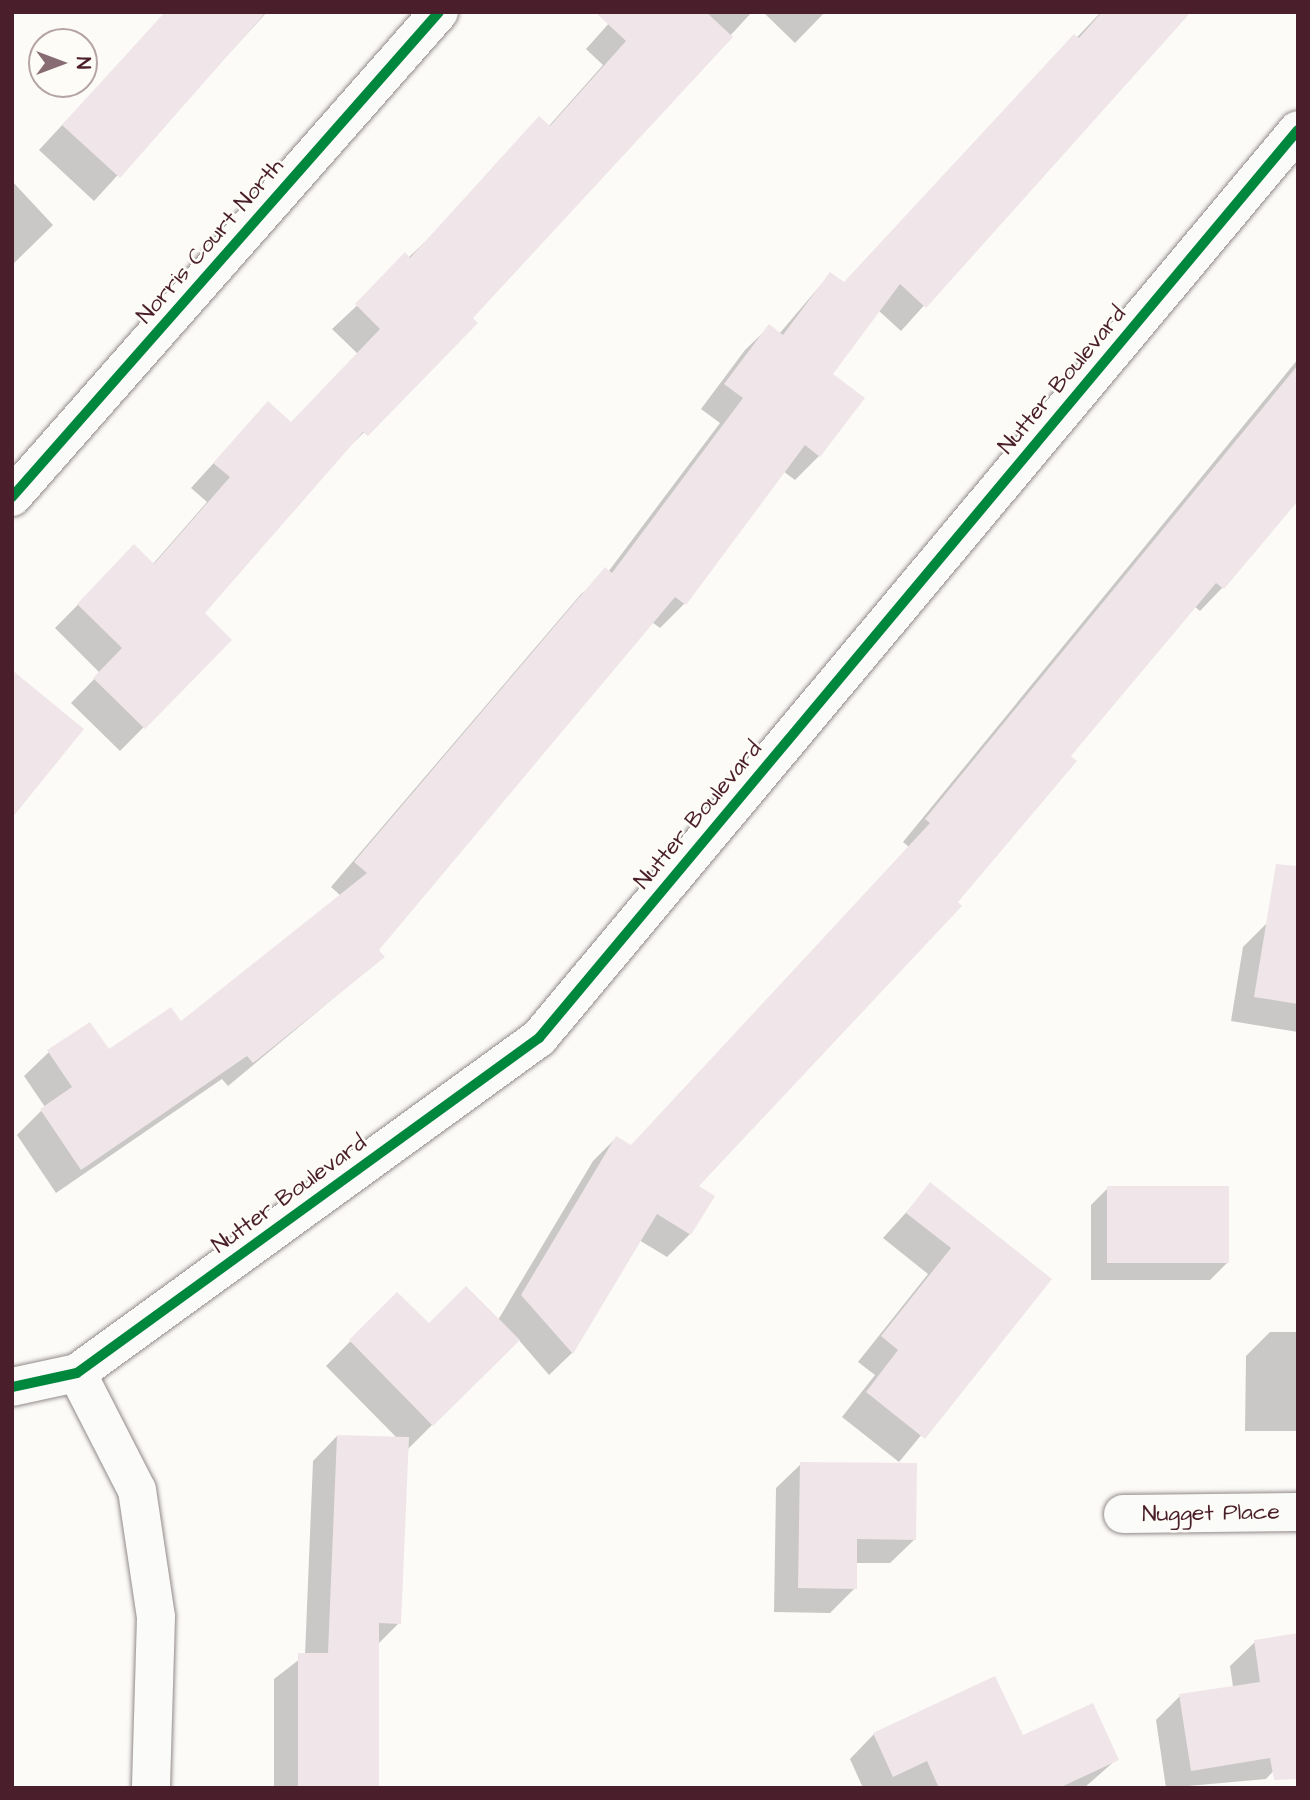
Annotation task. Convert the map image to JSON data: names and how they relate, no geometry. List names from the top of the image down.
{
  "streets": {
    "street": ["Norris Court North", "Nutter Boulevard", "Nugget Place"]
  },
  "north": "right"
}
